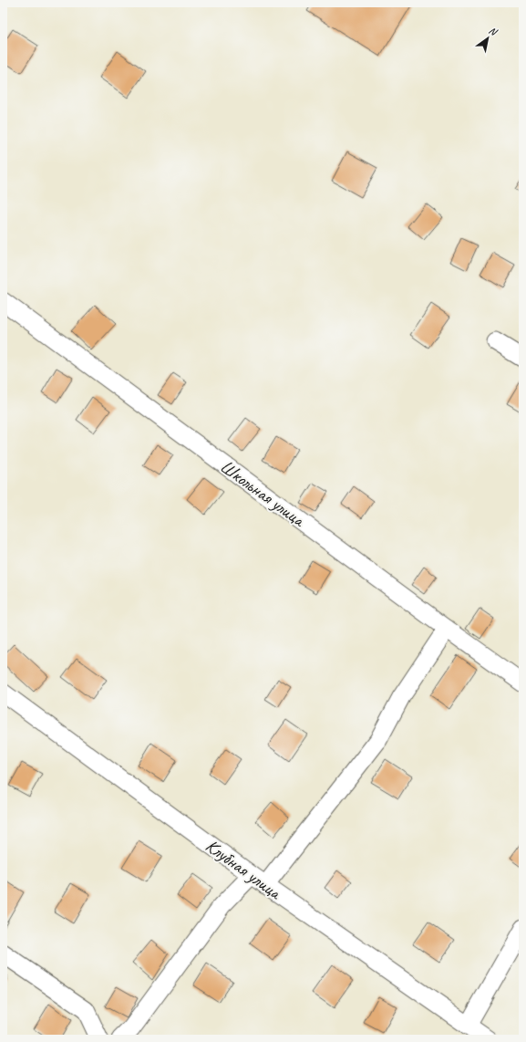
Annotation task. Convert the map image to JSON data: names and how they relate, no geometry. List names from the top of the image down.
{
  "streets": {
    "street": ["Школьная улица", "Клубная улица"]
  },
  "north": "top right"
}
